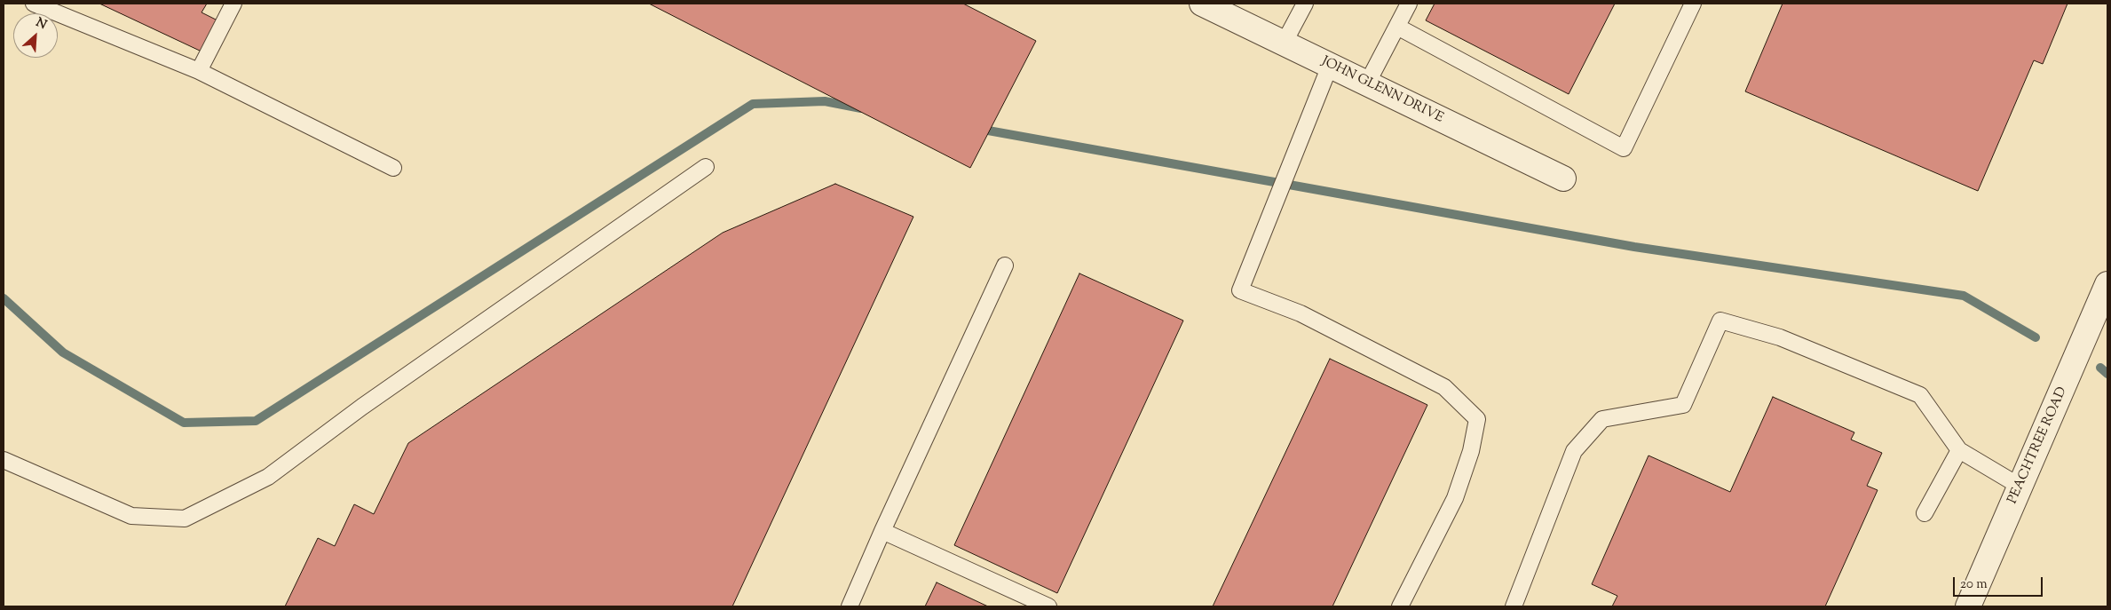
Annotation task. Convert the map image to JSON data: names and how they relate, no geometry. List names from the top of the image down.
{
  "streets": {
    "street": ["JOHN GLENN DRIVE", "PEACHTREE ROAD"]
  },
  "scale_bar": "20 m",
  "north": "top right"
}
